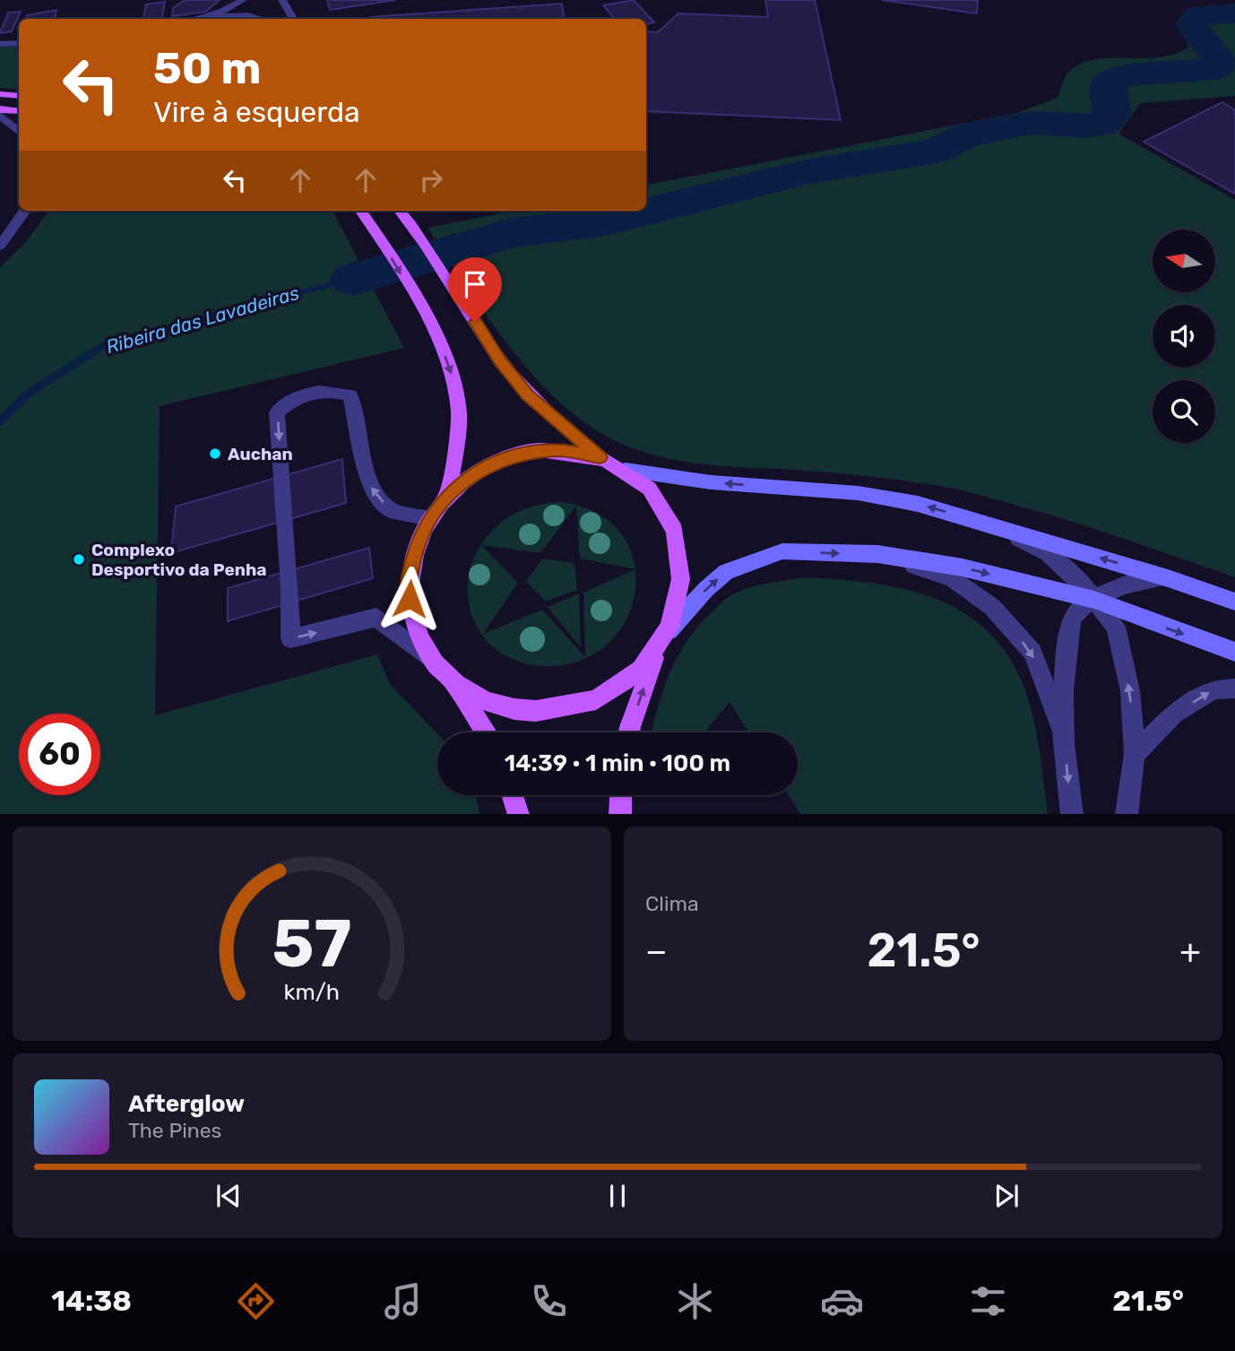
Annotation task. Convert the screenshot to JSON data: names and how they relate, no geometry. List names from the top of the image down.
{
  "water": ["Ribeira das Lavadeiras"],
  "places": ["Auchan", "Complexo Desportivo da Penha"],
  "north": "left",
  "page": {
    "turn": ["50 m", "Vire à esquerda"],
    "limit": "60",
    "trip": "14:39 · 1 min · 100 m",
    "tile": "Clima",
    "heat": ["−", "21.5°", "+"],
    "song": ["Afterglow", "The Pines"],
    "tabs": ["14:38", "21.5°"],
    "gauge": ["57", "km/h"]
  }
}
